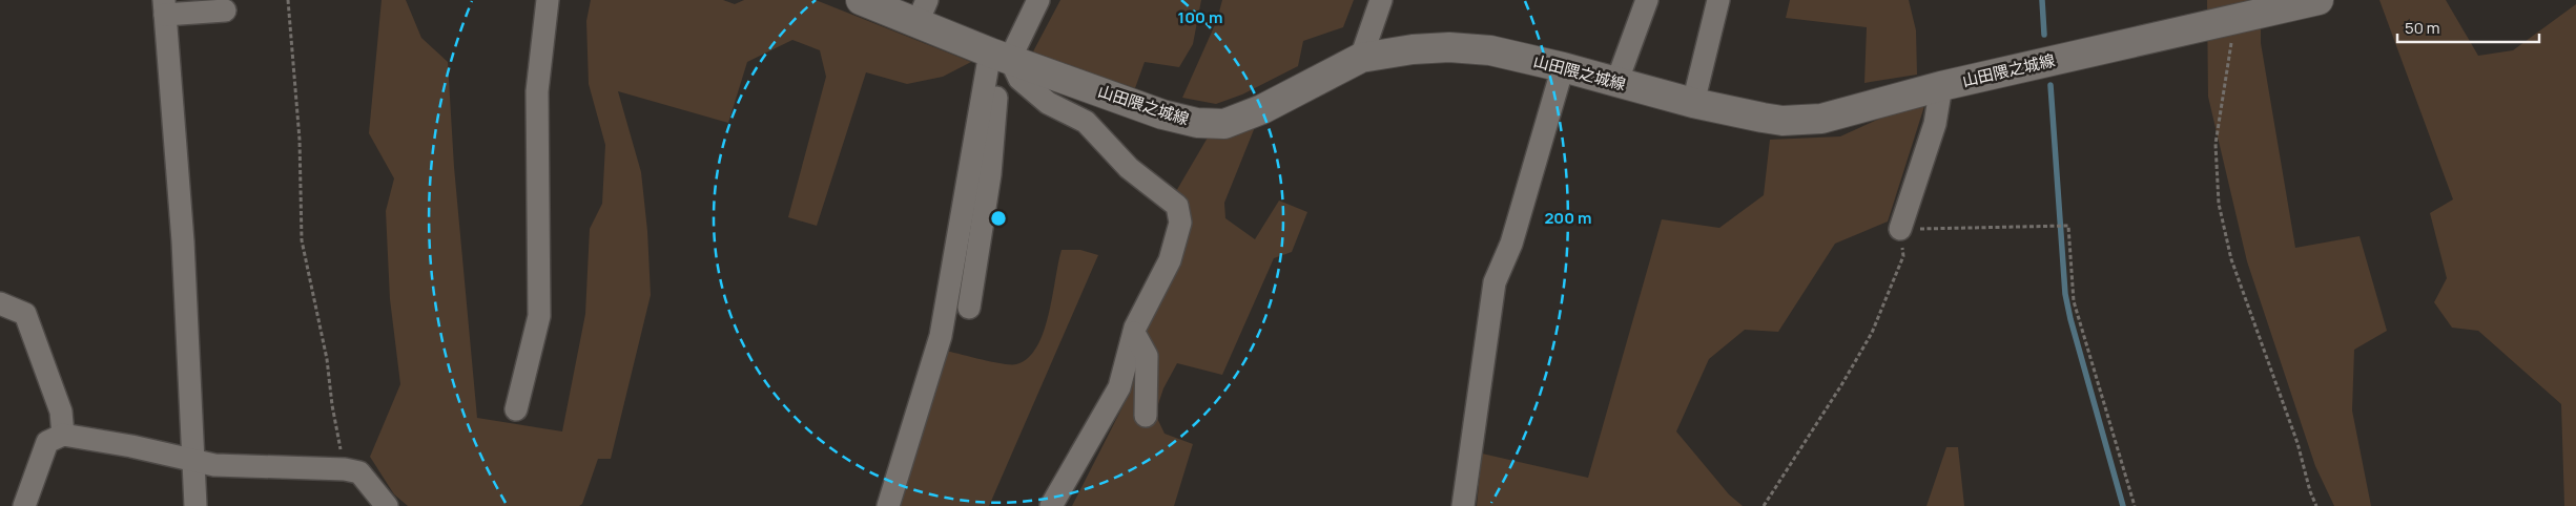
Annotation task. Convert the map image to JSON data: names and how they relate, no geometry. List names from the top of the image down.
{
  "streets": {
    "main road": ["山田隈之城線"]
  },
  "scale_bar": "50 m",
  "rings": ["100 m", "200 m"]
}
